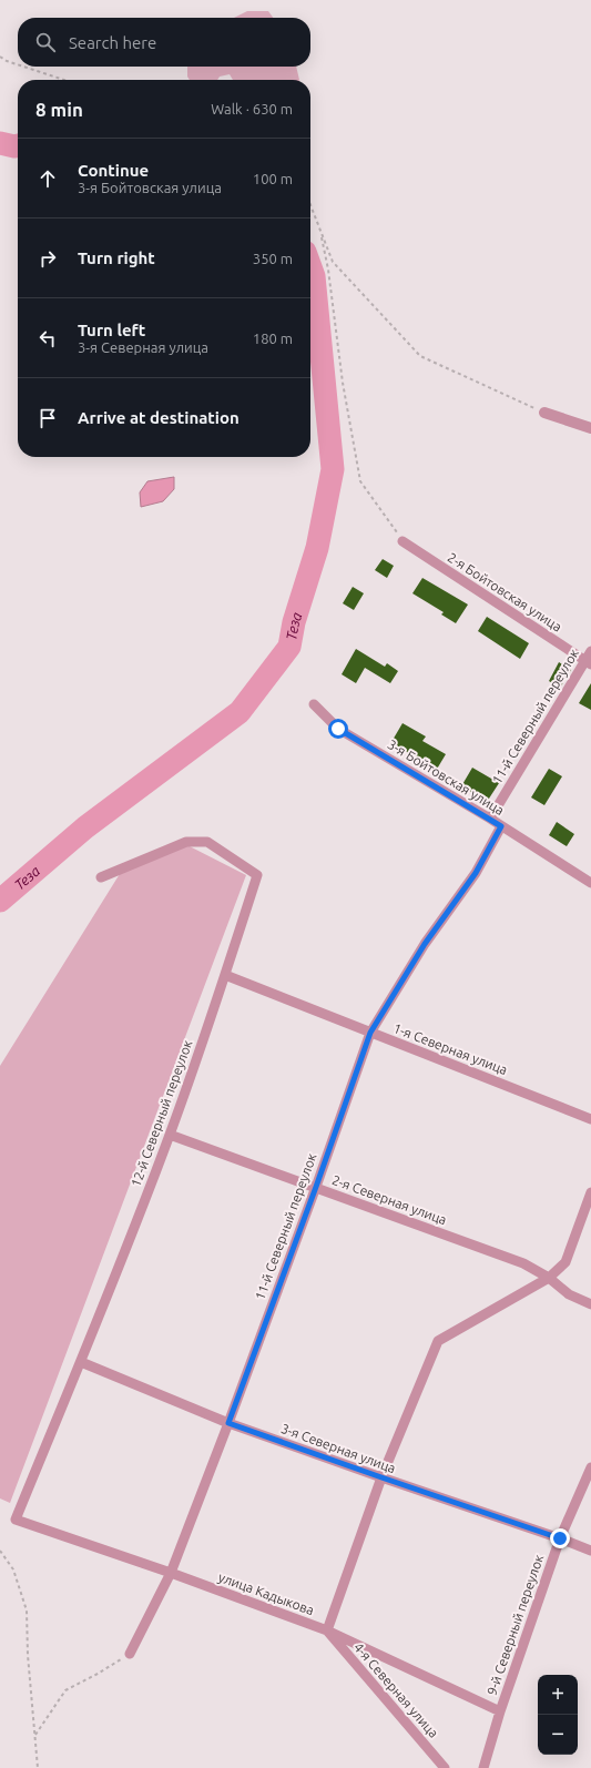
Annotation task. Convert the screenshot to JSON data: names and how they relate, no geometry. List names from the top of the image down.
{
  "streets": {
    "street": [
      "2-я Бойтовская улица",
      "11-й Северный переулок",
      "3-я Бойтовская улица",
      "1-я Северная улица",
      "12-й Северный переулок",
      "2-я Северная улица",
      "3-я Северная улица",
      "улица Кадыкова",
      "9-й Северный переулок",
      "4-я Северная улица"
    ]
  },
  "crossings": [
    ["2-я Бойтовская улица", "11-й Северный переулок"],
    ["11-й Северный переулок", "3-я Бойтовская улица"],
    ["11-й Северный переулок", "1-я Северная улица"],
    ["11-й Северный переулок", "2-я Северная улица"],
    ["11-й Северный переулок", "3-я Северная улица"],
    ["11-й Северный переулок", "улица Кадыкова"],
    ["1-я Северная улица", "12-й Северный переулок"],
    ["12-й Северный переулок", "2-я Северная улица"],
    ["12-й Северный переулок", "3-я Северная улица"],
    ["12-й Северный переулок", "улица Кадыкова"],
    ["3-я Северная улица", "9-й Северный переулок"],
    ["улица Кадыкова", "9-й Северный переулок"],
    ["улица Кадыкова", "4-я Северная улица"]
  ],
  "water": ["Теза"],
  "page": {
    "search": "Search here",
    "heading": ["8 min", "Walk · 630 m"],
    "list": [
      ["Continue", "3-я Бойтовская улица", "100 m"],
      ["Turn right", "350 m"],
      ["Turn left", "3-я Северная улица", "180 m"],
      "Arrive at destination"
    ],
    "map_buttons": ["+", "−"]
  }
}
